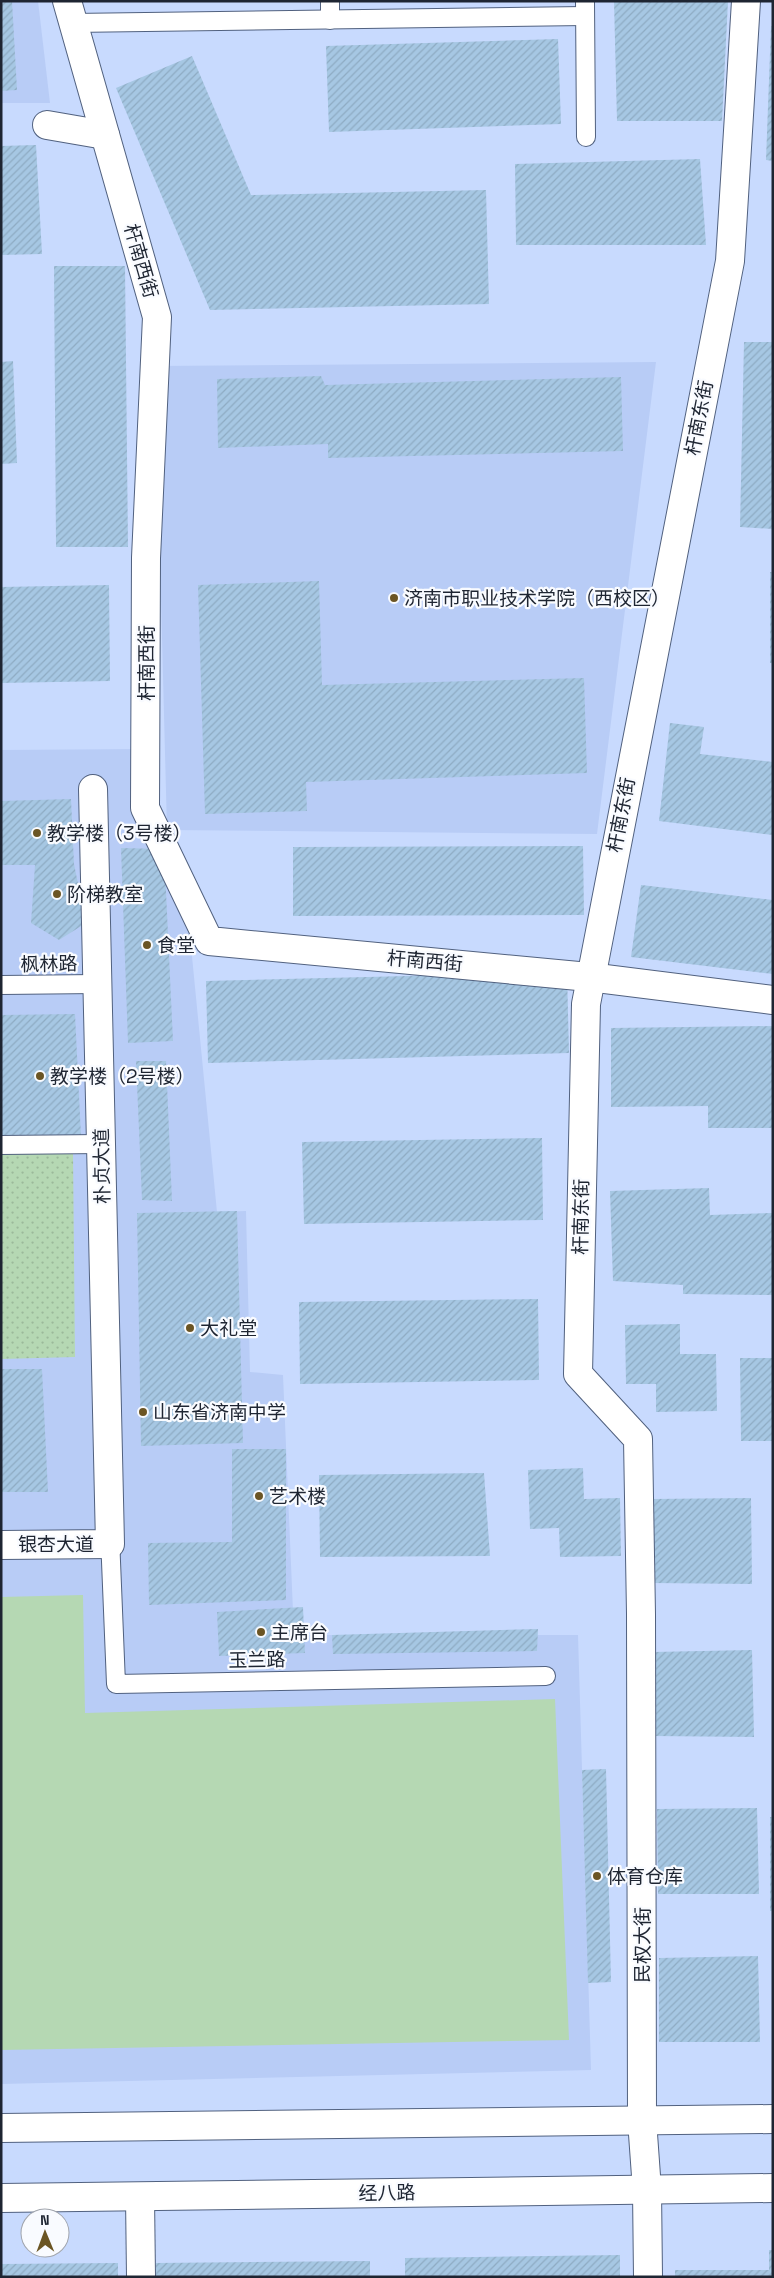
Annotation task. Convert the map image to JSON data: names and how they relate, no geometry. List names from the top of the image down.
{
  "streets": {
    "street": [
      "杆南西街",
      "杆南东街",
      "朴贞大道",
      "银杏大道",
      "民权大街",
      "经八路"
    ],
    "lane": ["枫林路", "玉兰路"]
  },
  "crossings": [
    ["杆南西街", "杆南东街"],
    ["杆南东街", "民权大街"],
    ["枫林路", "朴贞大道"],
    ["朴贞大道", "银杏大道"],
    ["朴贞大道", "玉兰路"],
    ["银杏大道", "玉兰路"],
    ["民权大街", "经八路"]
  ],
  "places": [
    "济南市职业技术学院（西校区）",
    "教学楼（3号楼）",
    "阶梯教室",
    "食堂",
    "教学楼（2号楼）",
    "大礼堂",
    "山东省济南中学",
    "艺术楼",
    "主席台",
    "体育仓库"
  ],
  "north": "top"
}
